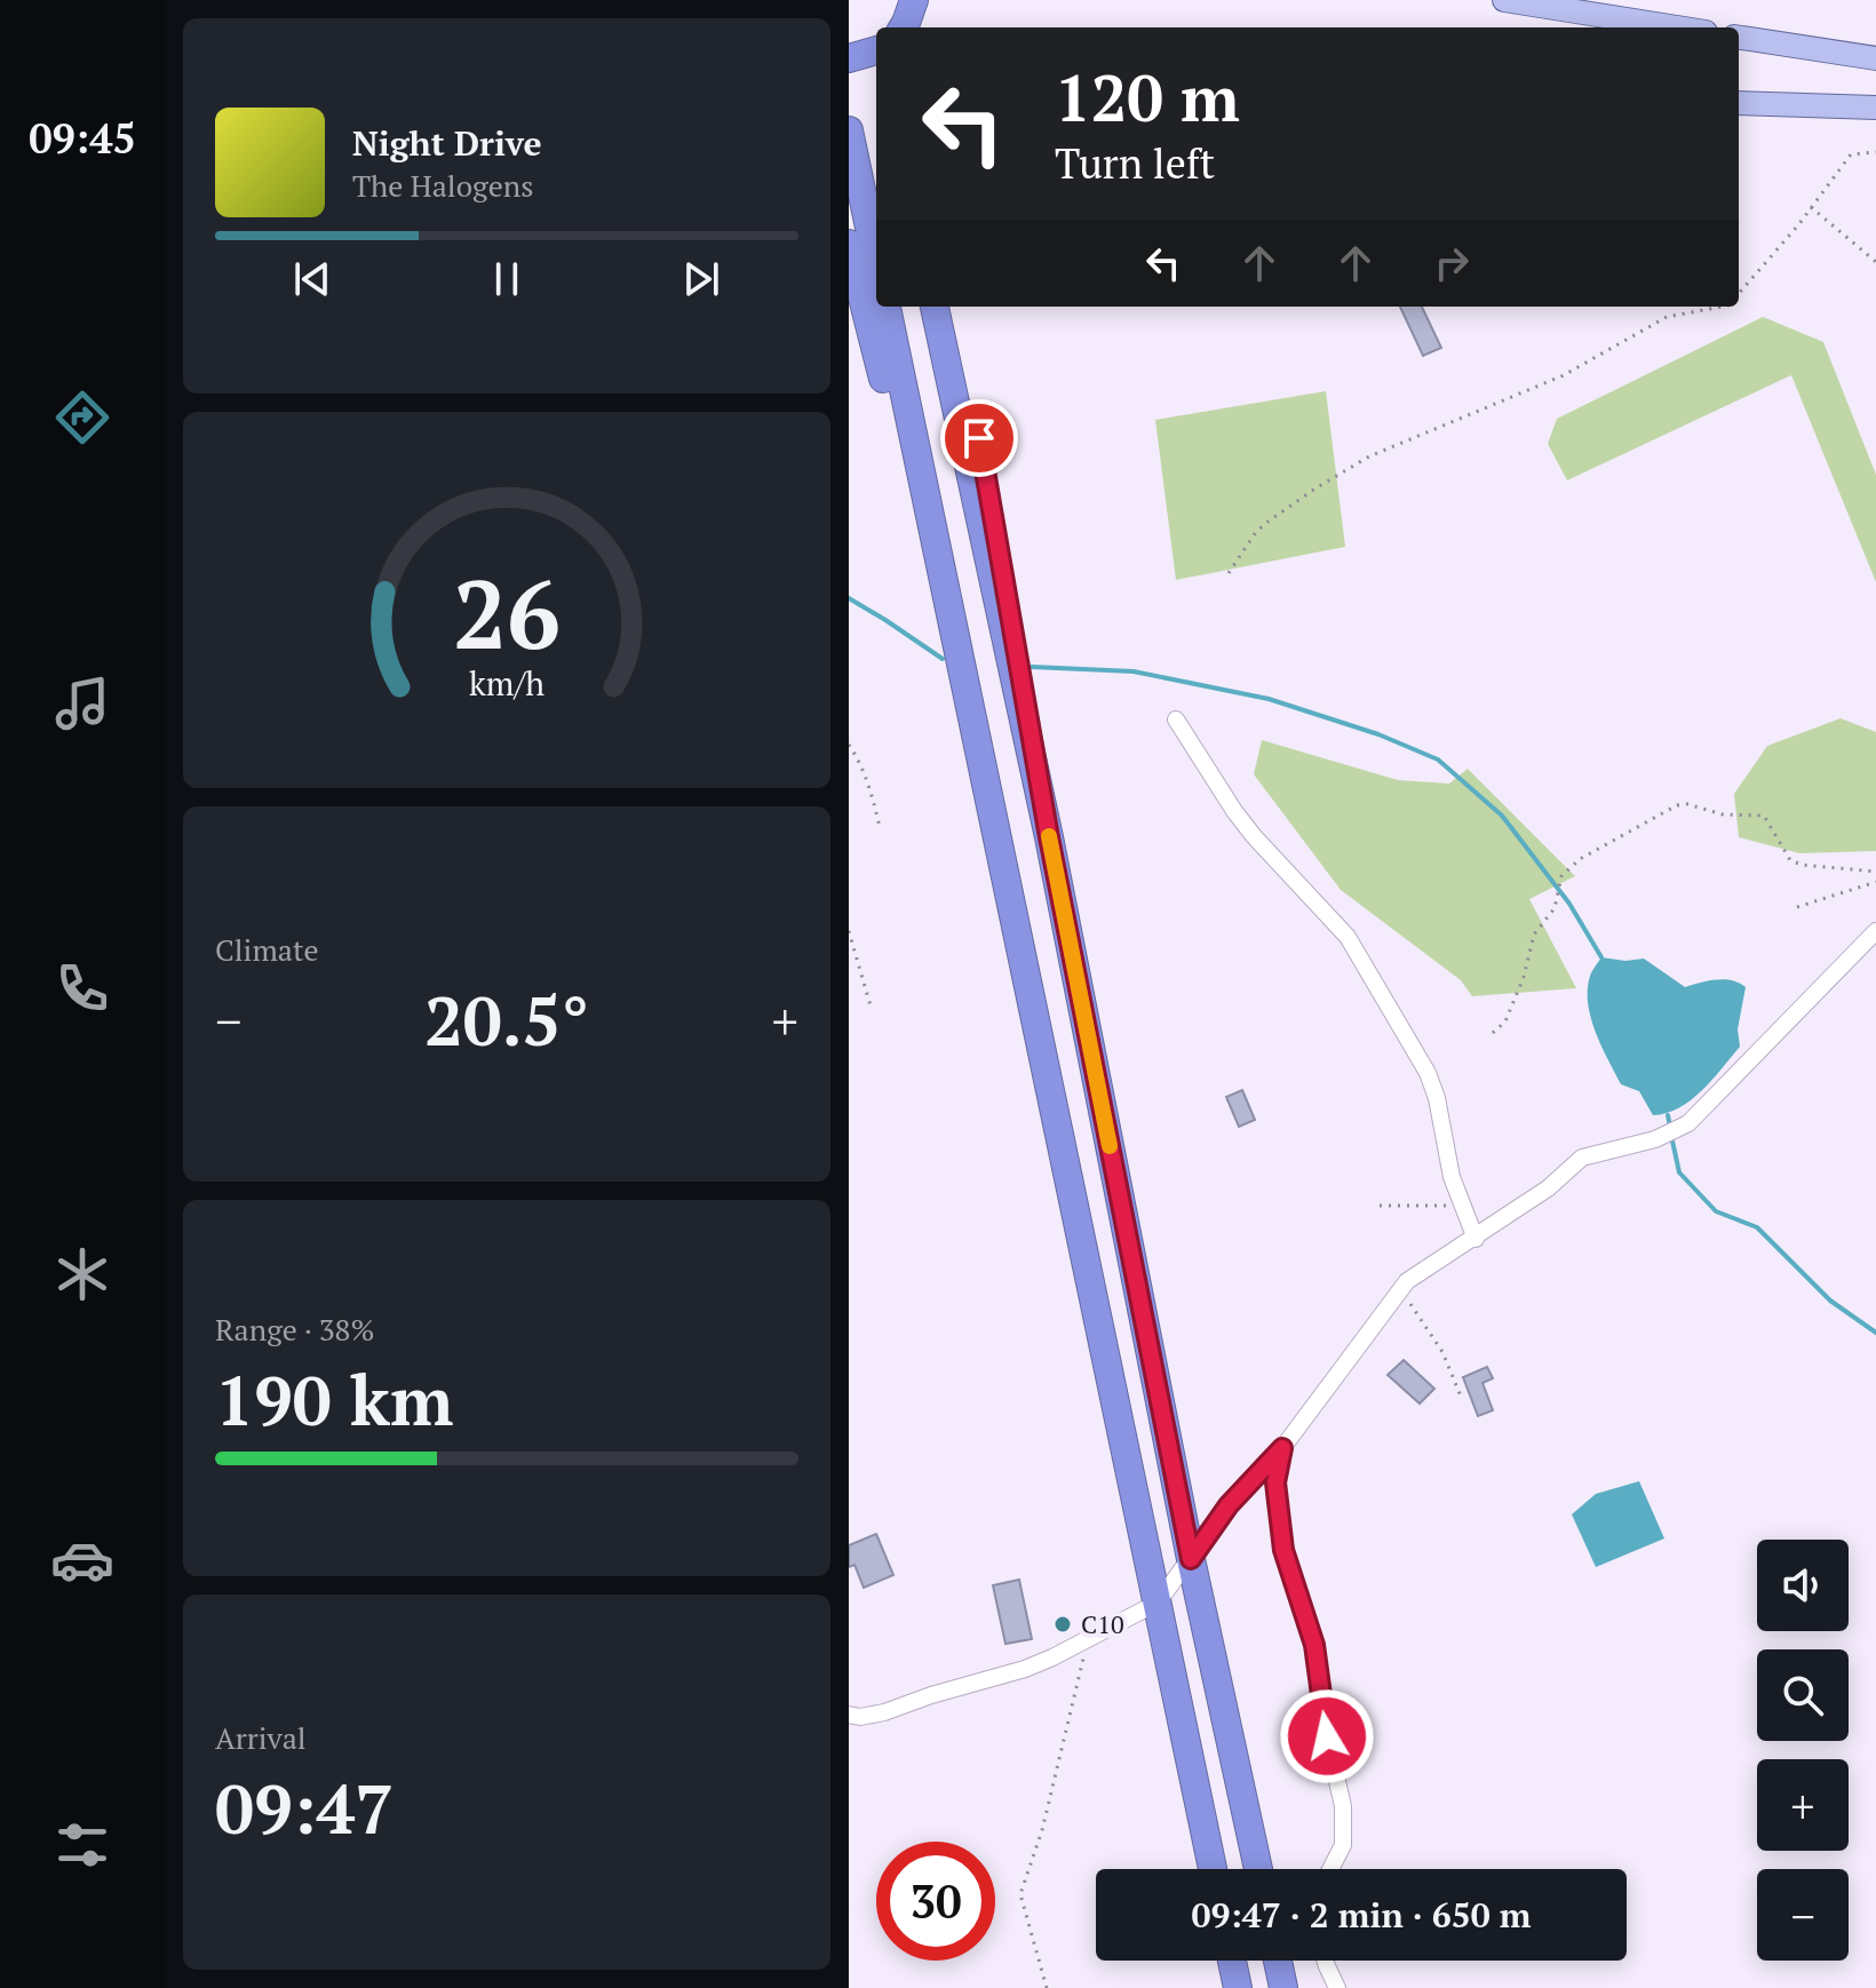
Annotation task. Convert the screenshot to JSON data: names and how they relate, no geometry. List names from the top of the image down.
{
  "places": ["C10"],
  "page": {
    "tabs": "09:45",
    "turn": ["120 m", "Turn left"],
    "song": ["Night Drive", "The Halogens"],
    "tile": [
      "Climate",
      ["Range · 38%", "190 km"],
      ["Arrival", "09:47"]
    ],
    "heat": ["−", "20.5°", "+"],
    "map_buttons": ["+", "−"],
    "limit": "30",
    "trip": "09:47 · 2 min · 650 m",
    "gauge": ["26", "km/h"]
  }
}
